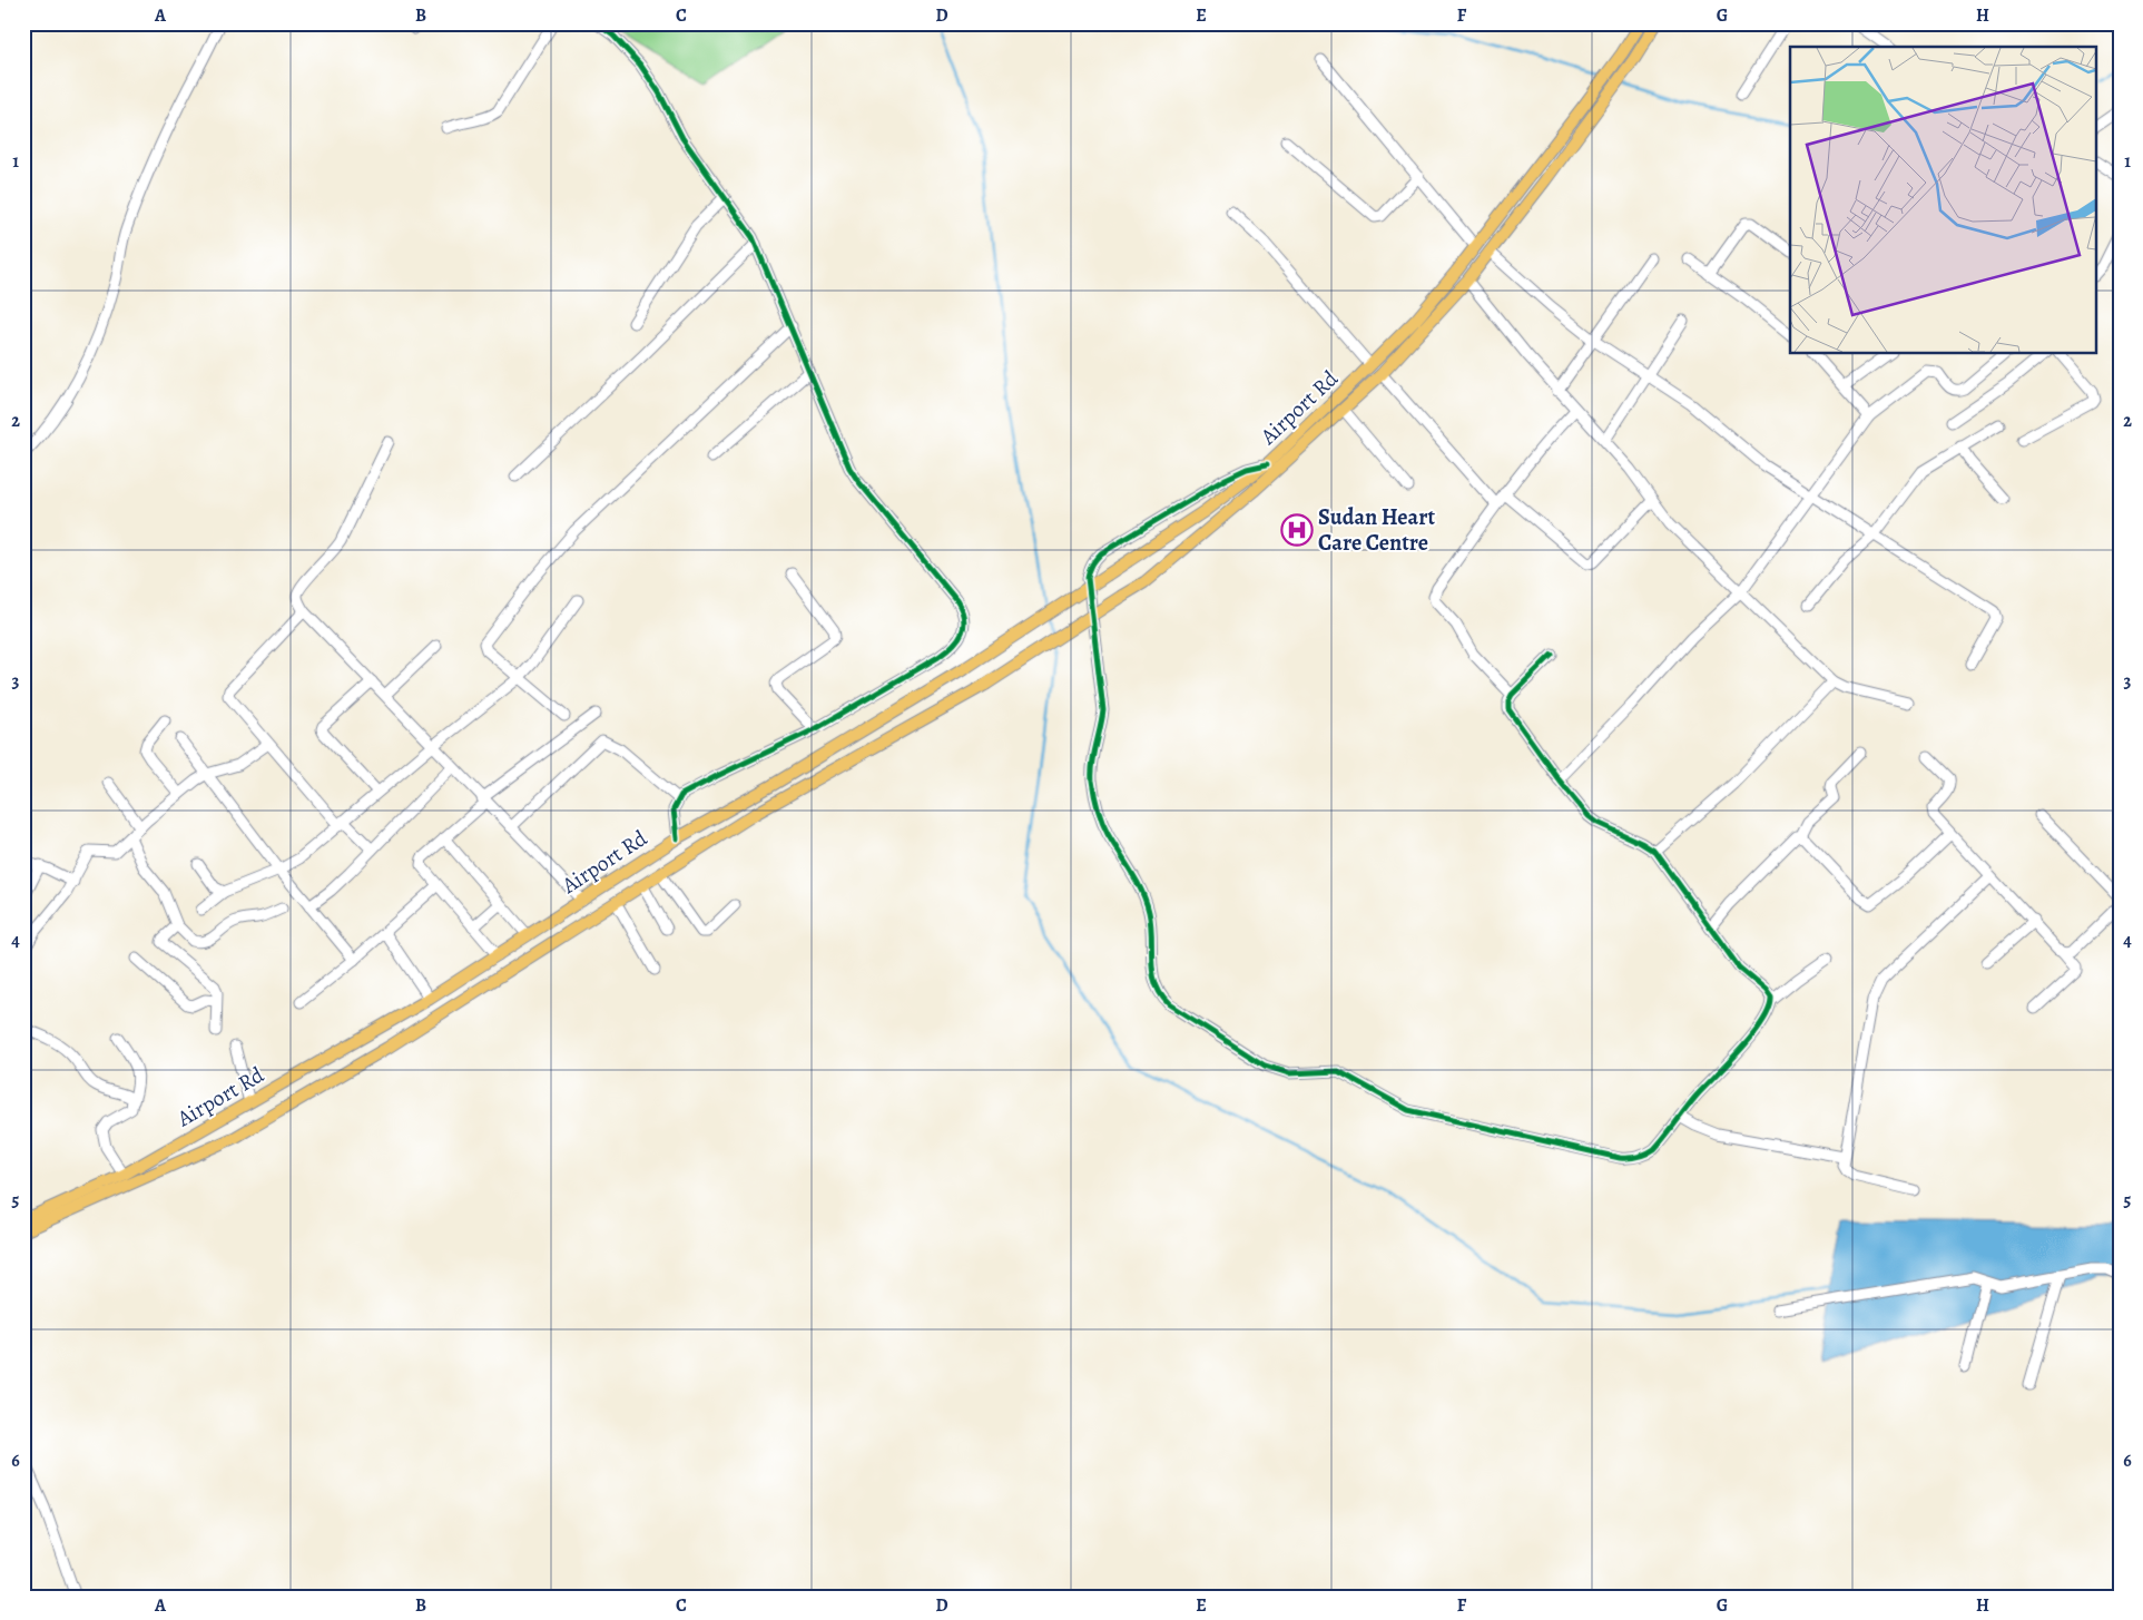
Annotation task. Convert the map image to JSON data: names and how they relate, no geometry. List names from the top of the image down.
{
  "streets": {
    "main road": ["Airport Rd"]
  },
  "places": {
    "hospital": ["Sudan Heart Care Centre"]
  },
  "grid": {
    "columns": [
      "A",
      "B",
      "C",
      "D",
      "E",
      "F",
      "G",
      "H"
    ],
    "rows": [
      "1",
      "2",
      "3",
      "4",
      "5",
      "6"
    ]
  }
}
